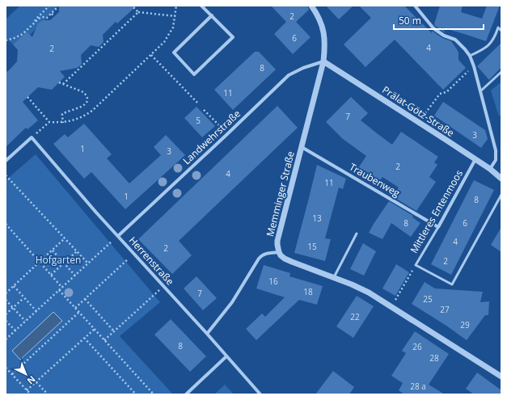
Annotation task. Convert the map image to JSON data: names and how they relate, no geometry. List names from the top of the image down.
{
  "streets": {
    "street": [
      "Prälat-Götz-Straße",
      "Landwehrstraße",
      "Traubenweg",
      "Memminger Straße",
      "Mittleres Entenmoos",
      "Herrenstraße"
    ]
  },
  "crossings": [
    ["Prälat-Götz-Straße", "Landwehrstraße"],
    ["Prälat-Götz-Straße", "Memminger Straße"],
    ["Prälat-Götz-Straße", "Mittleres Entenmoos"],
    ["Landwehrstraße", "Memminger Straße"],
    ["Landwehrstraße", "Herrenstraße"],
    ["Traubenweg", "Memminger Straße"],
    ["Traubenweg", "Mittleres Entenmoos"]
  ],
  "parks": ["Hofgarten"],
  "house_numbers": [
    "2",
    "6",
    "4",
    "2",
    "8",
    "11",
    "7",
    "5",
    "3",
    "1",
    "3",
    "2",
    "4",
    "11",
    "1",
    "8",
    "13",
    "8",
    "6",
    "4",
    "15",
    "2",
    "2",
    "16",
    "18",
    "7",
    "25",
    "27",
    "22",
    "29",
    "8",
    "26",
    "28",
    "28 a"
  ],
  "scale_bar": "50 m",
  "north": "bottom right"
}
